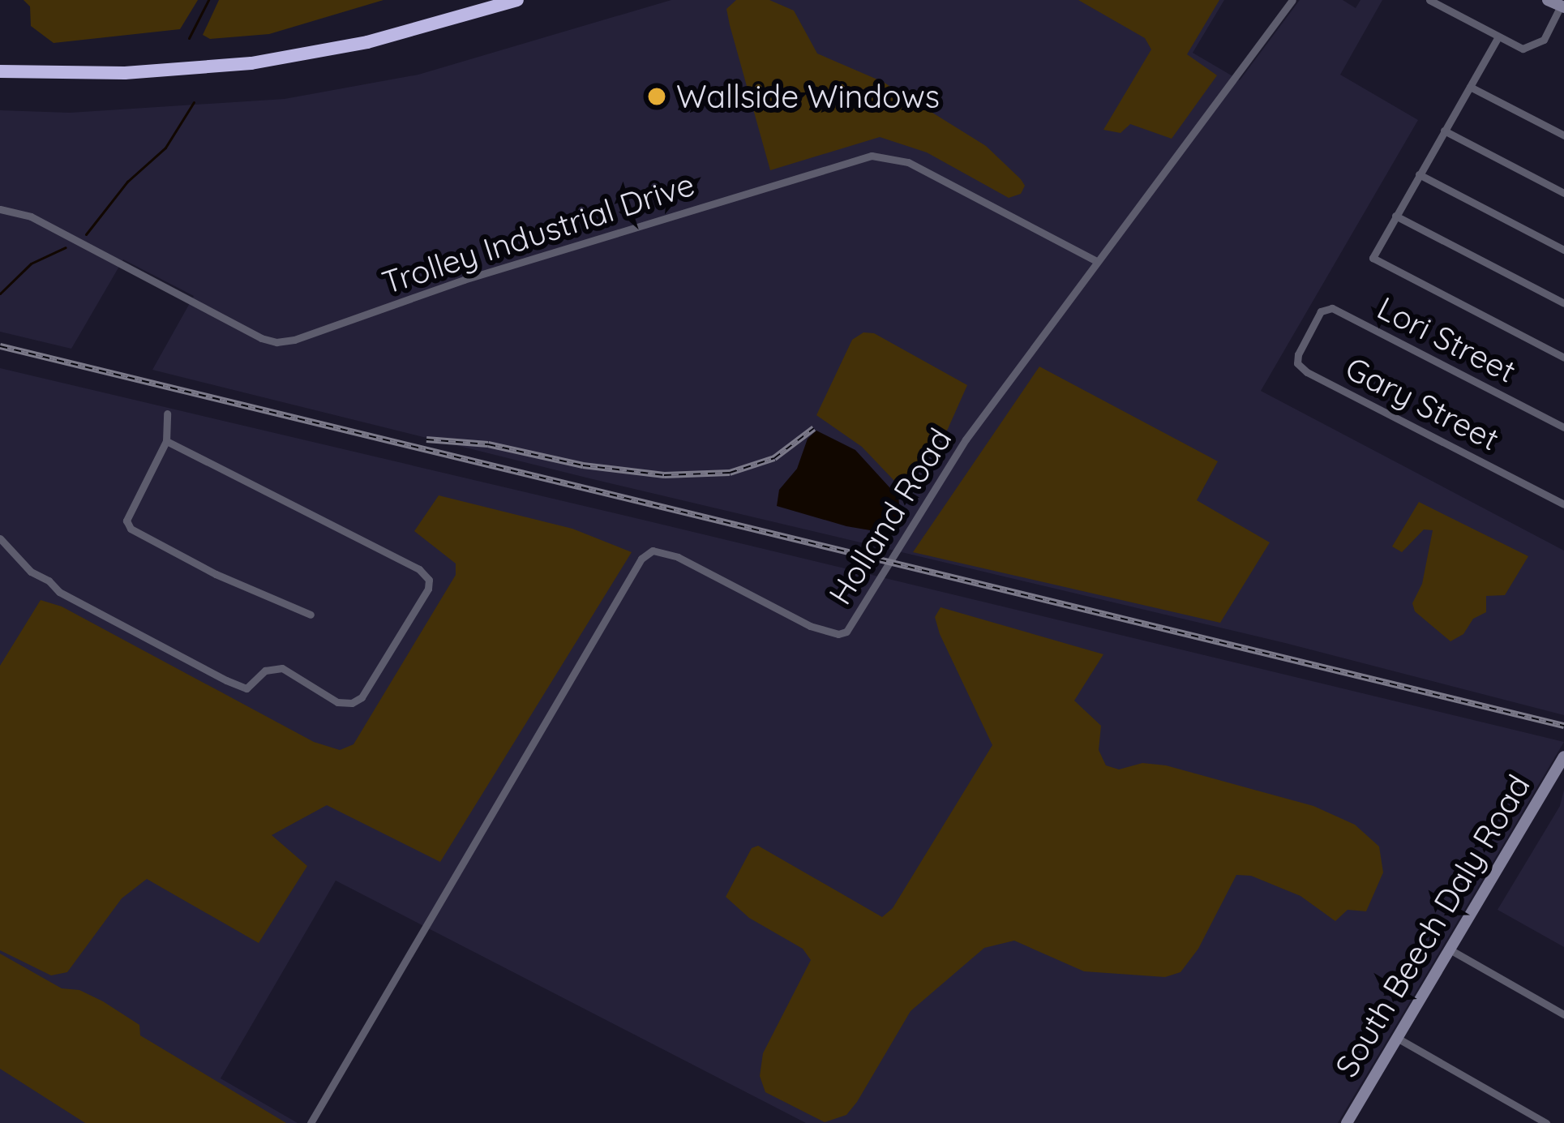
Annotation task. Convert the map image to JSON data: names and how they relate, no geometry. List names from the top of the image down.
{
  "streets": {
    "street": [
      "Trolley Industrial Drive",
      "Lori Street",
      "Gary Street",
      "Holland Road",
      "South Beech Daly Road"
    ]
  },
  "crossings": [
    ["Trolley Industrial Drive", "Holland Road"],
    ["Lori Street", "Gary Street"]
  ],
  "places": ["Wallside Windows"]
}
